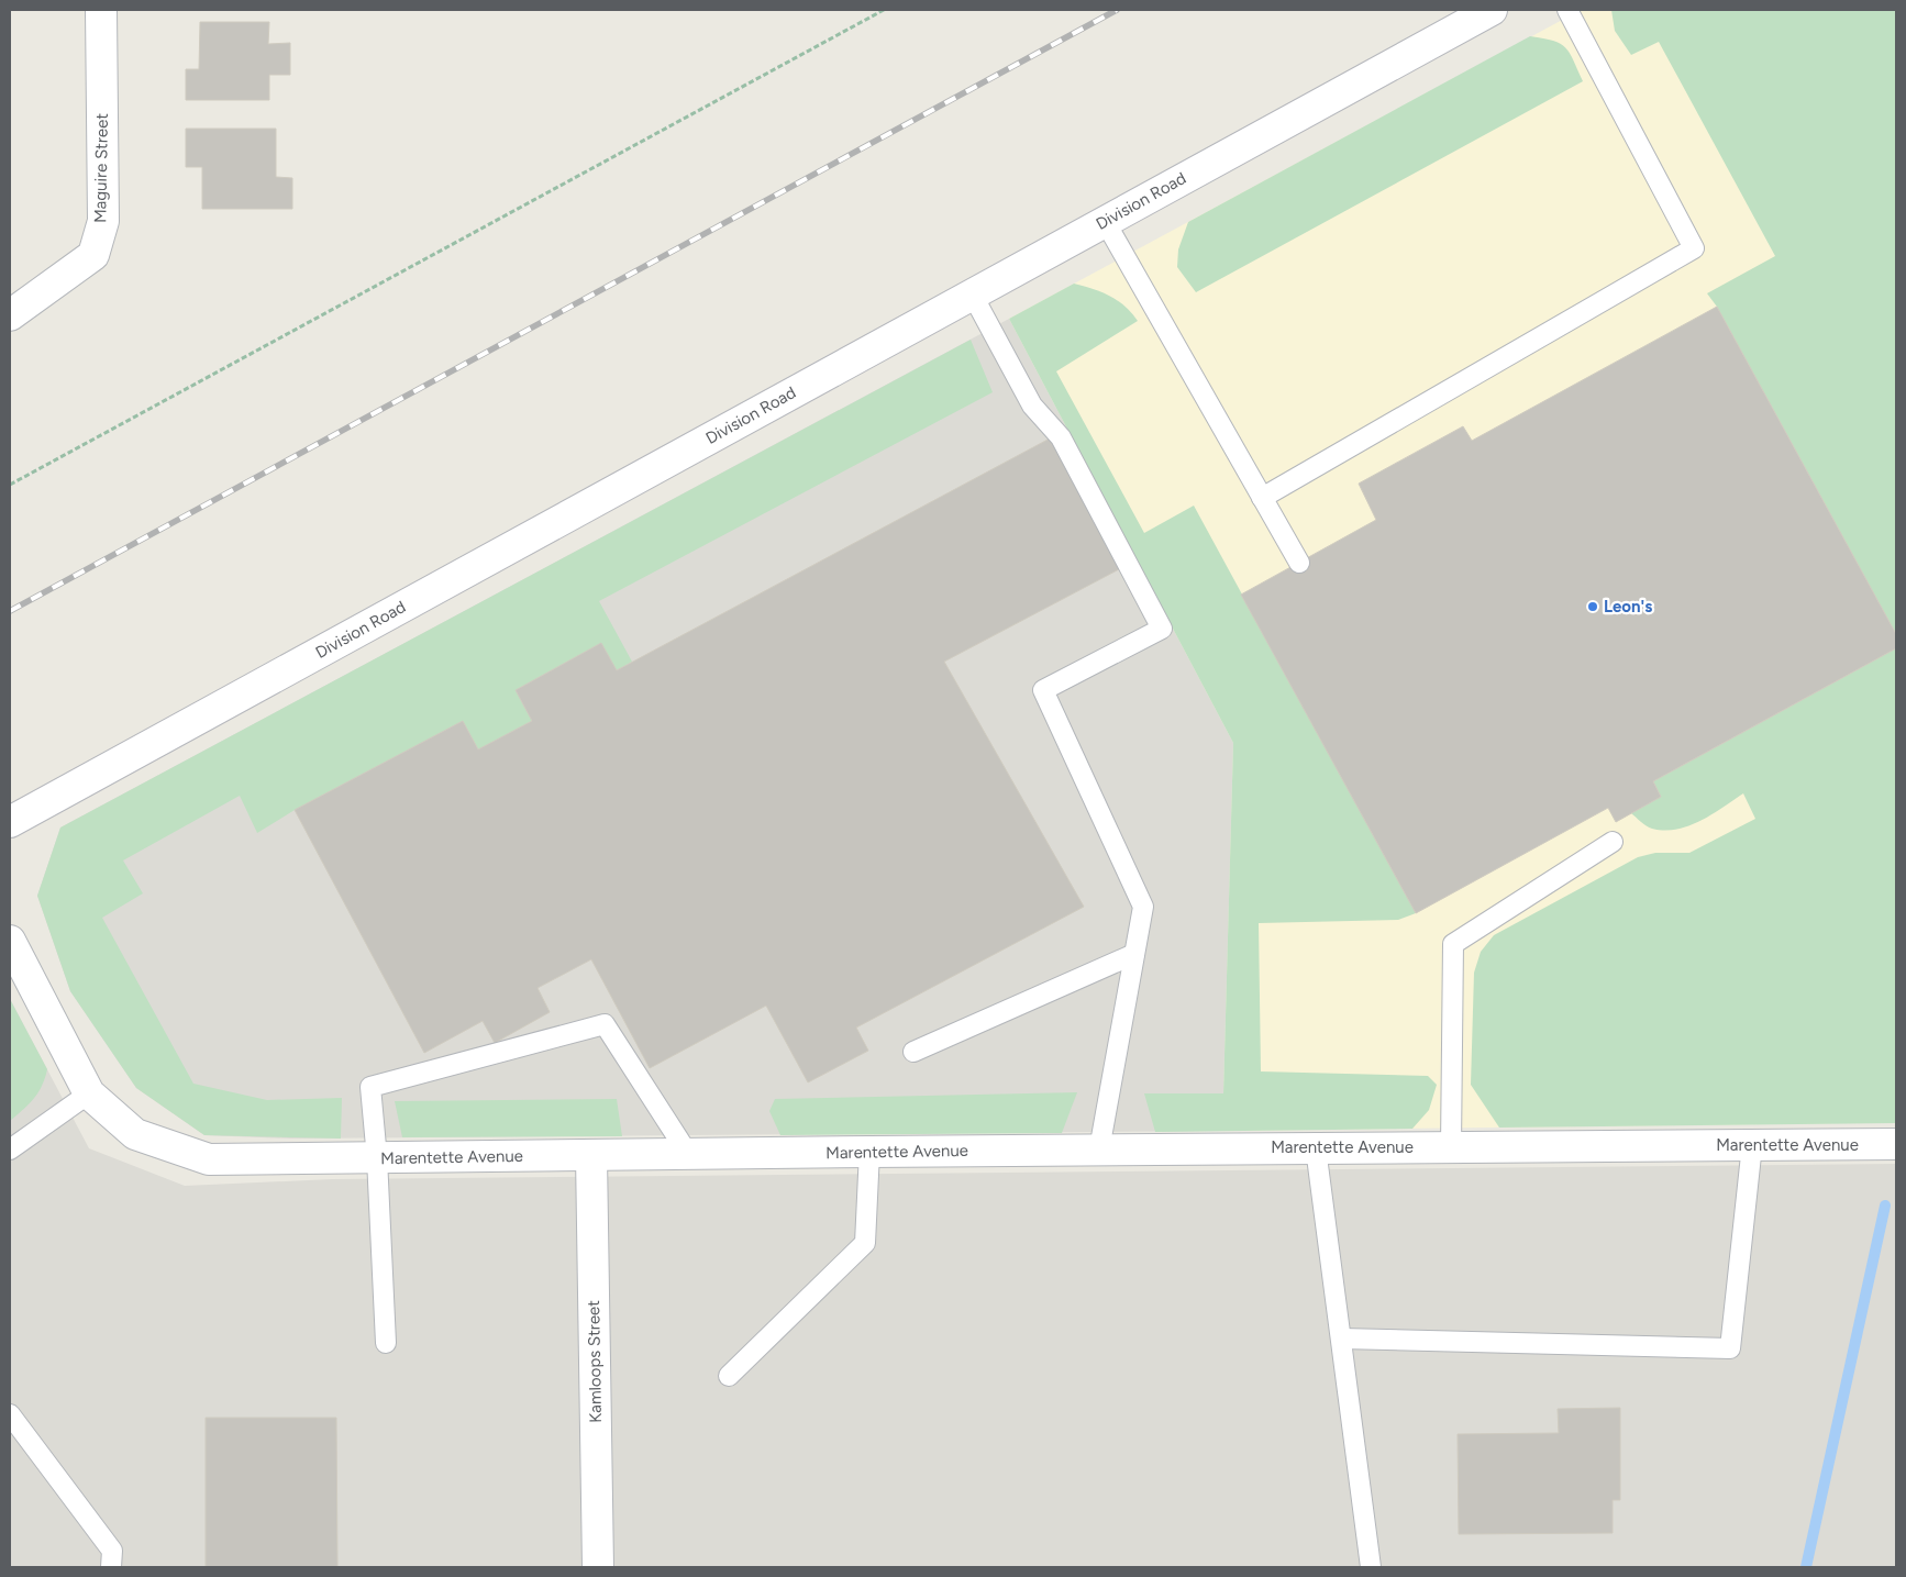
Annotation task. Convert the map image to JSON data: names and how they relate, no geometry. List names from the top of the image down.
{
  "streets": {
    "street": [
      "Maguire Street",
      "Division Road",
      "Marentette Avenue",
      "Kamloops Street"
    ]
  },
  "crossings": [
    ["Marentette Avenue", "Kamloops Street"]
  ],
  "places": ["Leon's"]
}
